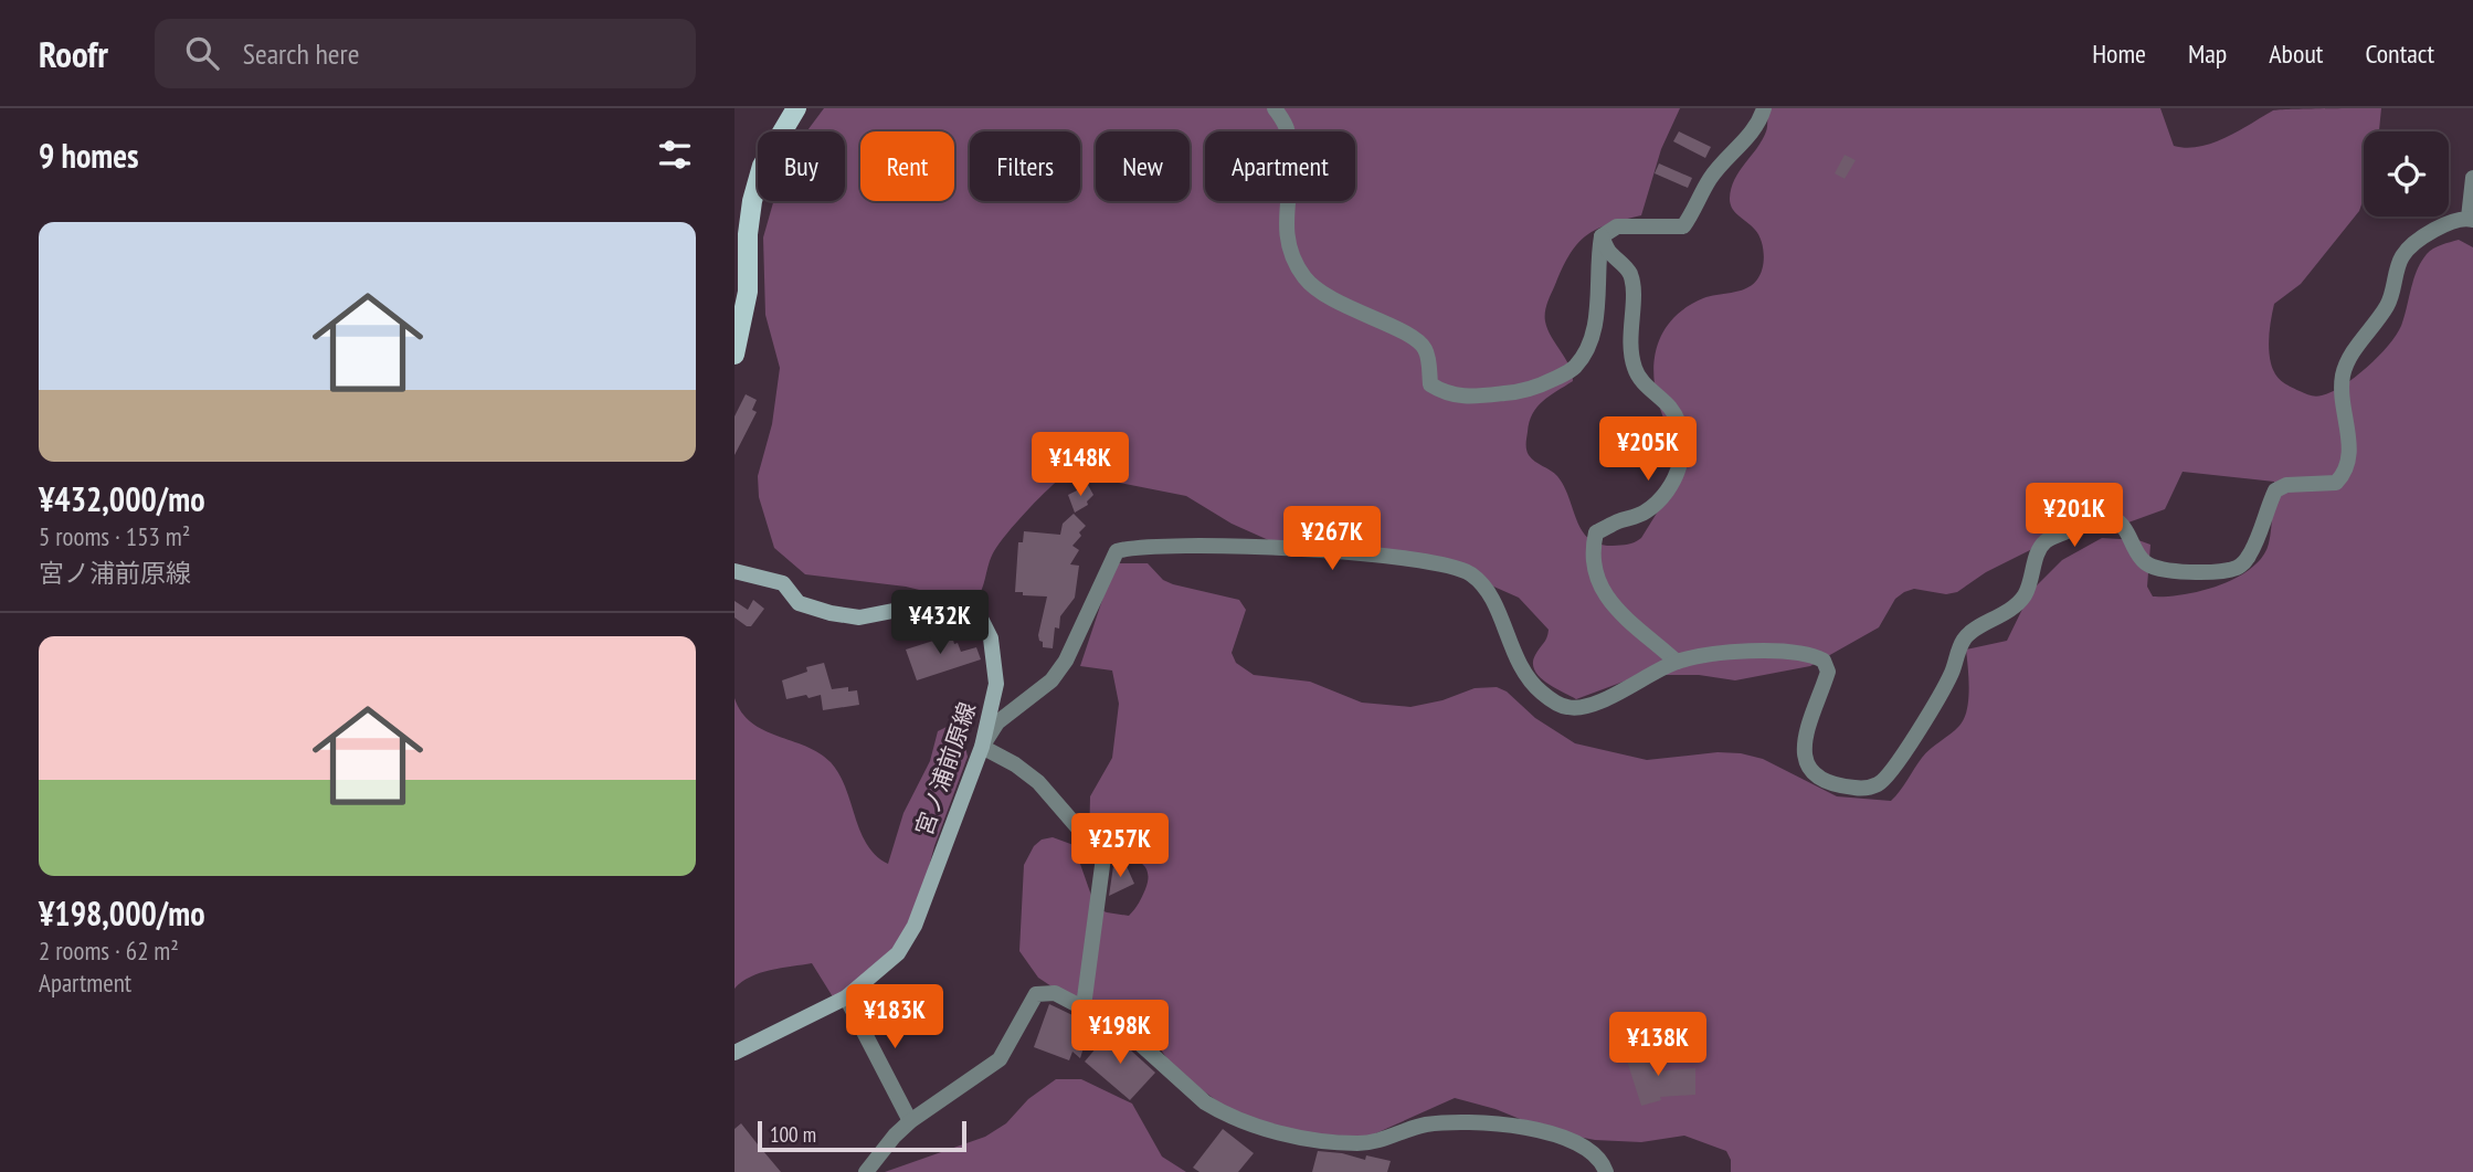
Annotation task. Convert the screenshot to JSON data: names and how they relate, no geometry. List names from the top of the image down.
{
  "streets": {
    "main road": ["宮ノ浦前原線"]
  },
  "scale_bar": "100 m",
  "page": {
    "header": "Roofr",
    "search": "Search here",
    "nav": [
      "Home",
      "Map",
      "About",
      "Contact"
    ],
    "heading": "9 homes",
    "chip": [
      "Buy",
      "Rent",
      "Filters",
      "New",
      "Apartment"
    ],
    "list": [
      {
        "name": "¥432,000/mo",
        "note": "5 rooms · 153 m² · 宮ノ浦前原線"
      },
      {
        "name": "¥198,000/mo",
        "note": "2 rooms · 62 m² · Apartment"
      }
    ],
    "price": [
      "¥205K",
      "¥148K",
      "¥201K",
      "¥267K",
      "¥432K",
      "¥257K",
      "¥183K",
      "¥198K",
      "¥138K"
    ],
    "scale": "100 m"
  }
}
